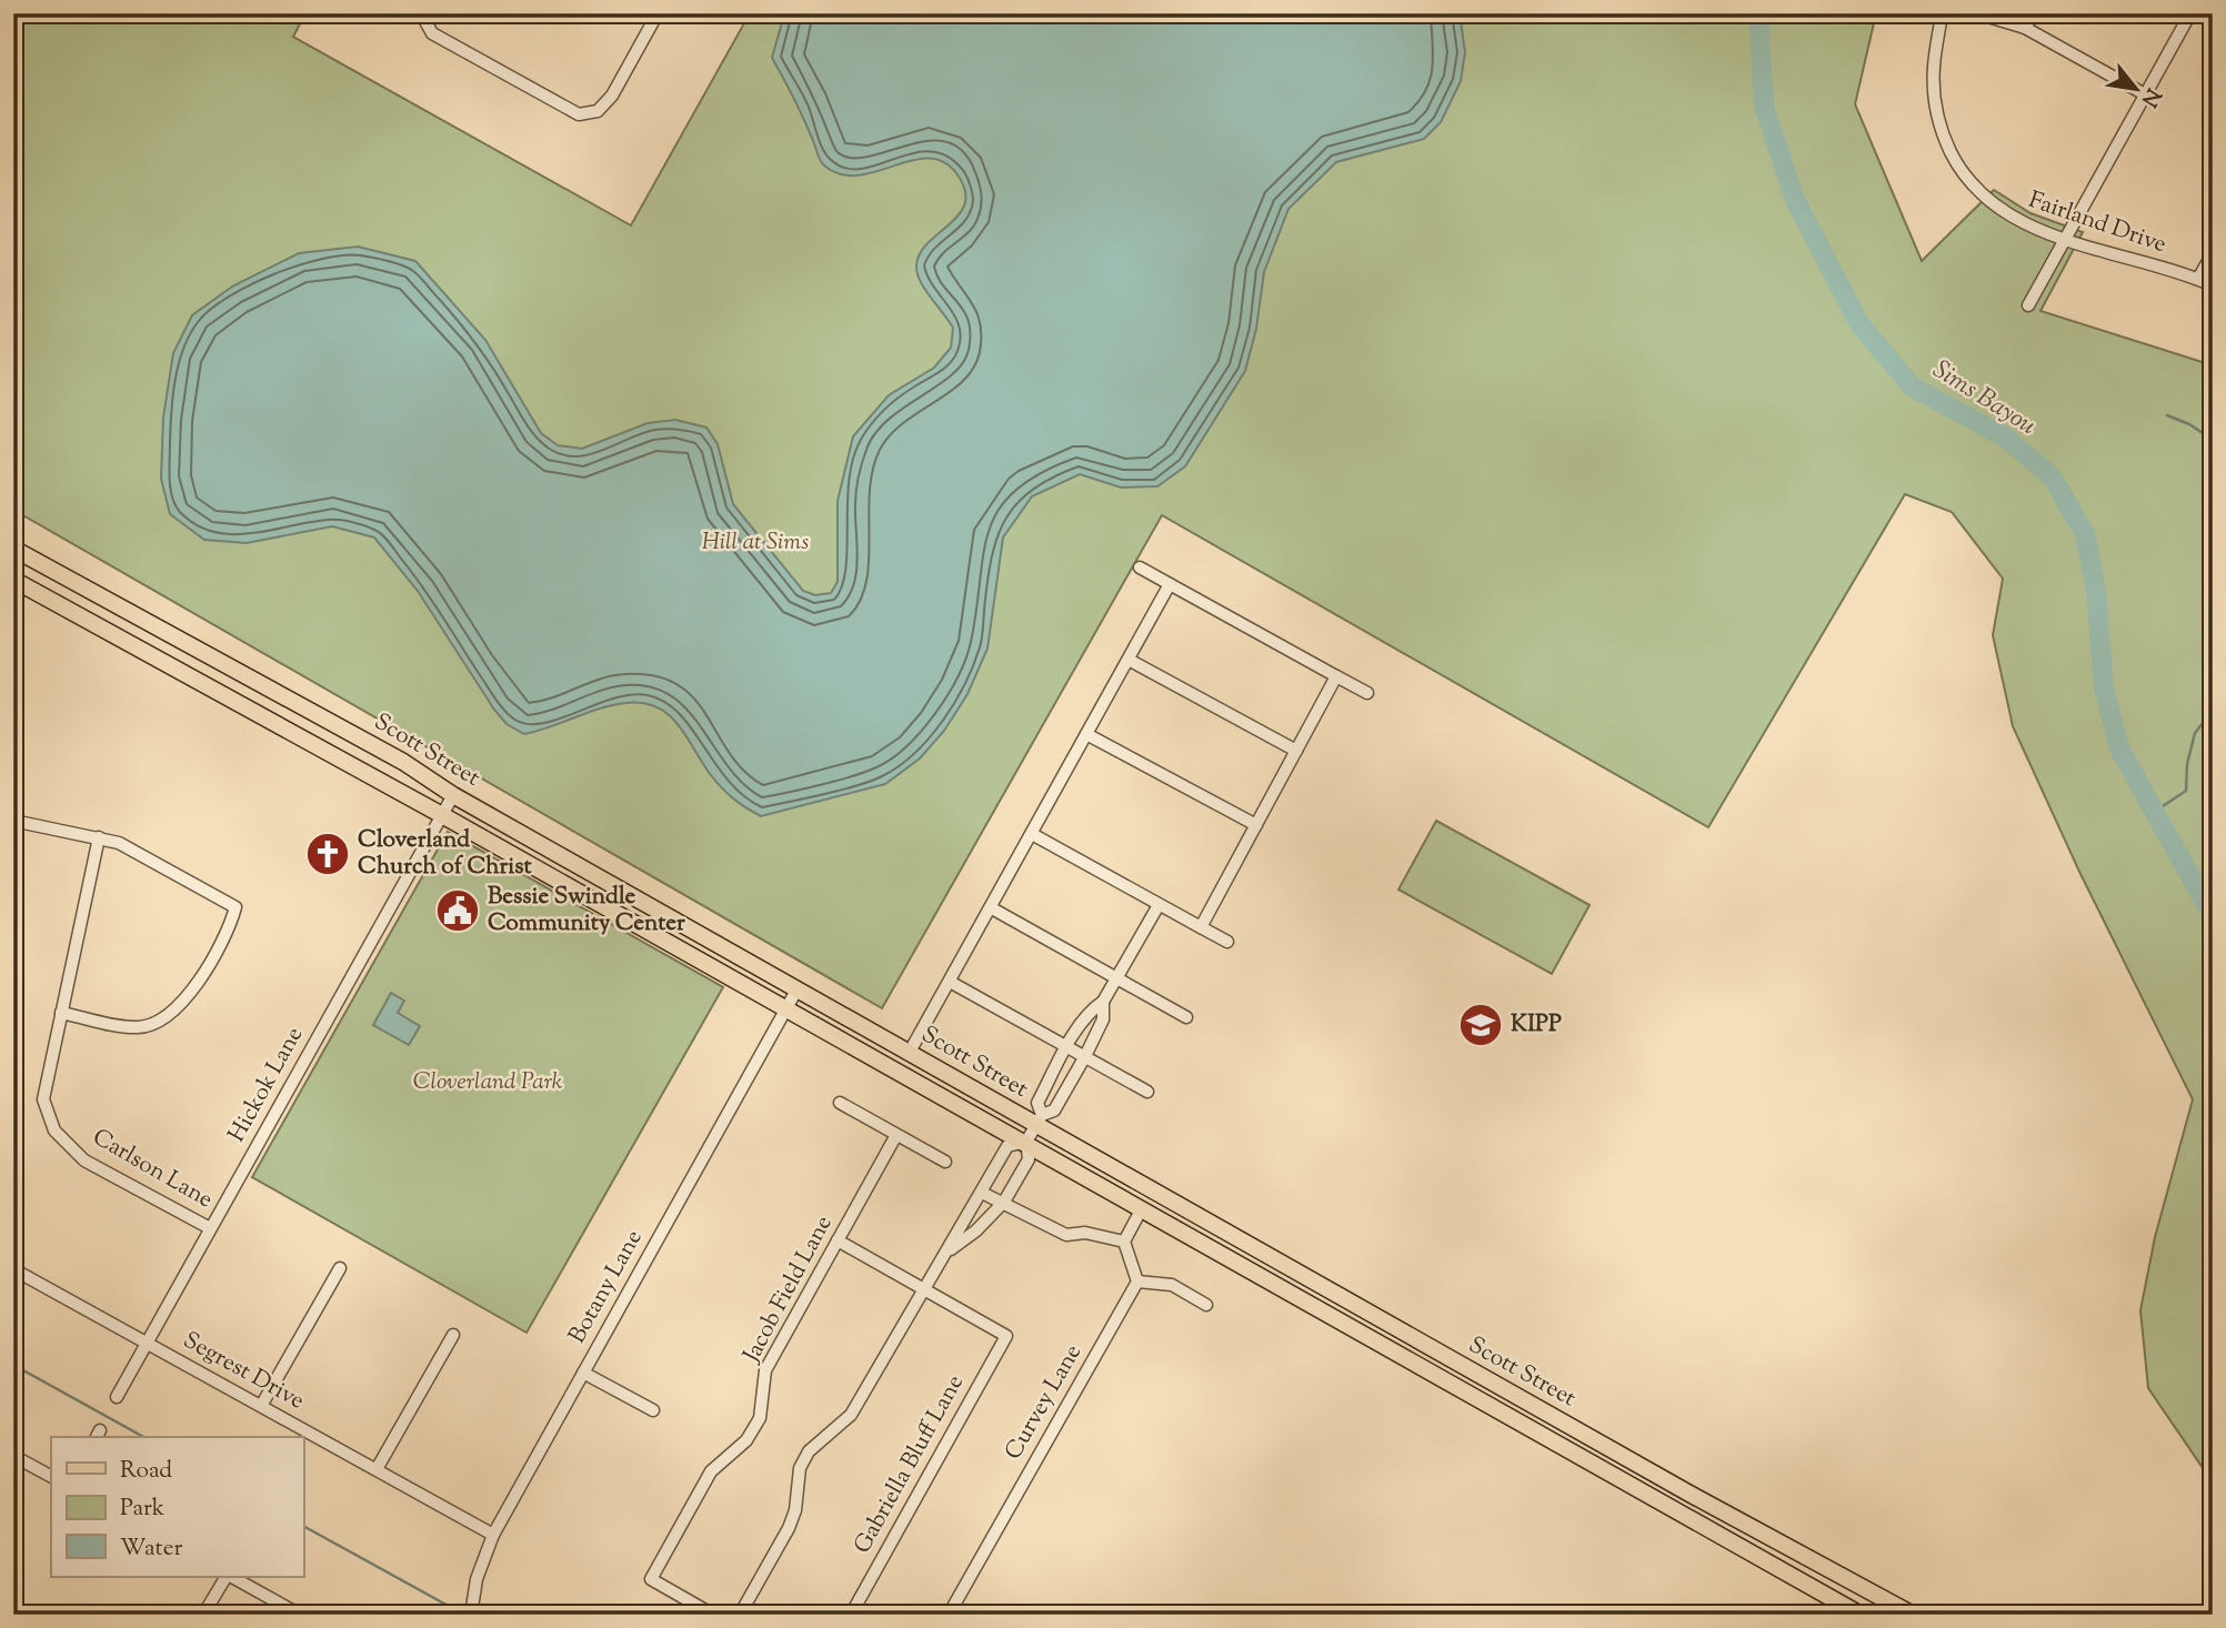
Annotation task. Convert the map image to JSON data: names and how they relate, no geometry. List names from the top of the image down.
{
  "streets": {
    "main road": ["Scott Street"],
    "street": [
      "Fairland Drive",
      "Hickok Lane",
      "Carlson Lane",
      "Botany Lane",
      "Jacob Field Lane",
      "Segrest Drive",
      "Curvey Lane",
      "Gabriella Bluff Lane"
    ]
  },
  "crossings": [
    ["Scott Street", "Hickok Lane"],
    ["Scott Street", "Botany Lane"],
    ["Hickok Lane", "Carlson Lane"],
    ["Hickok Lane", "Segrest Drive"],
    ["Botany Lane", "Segrest Drive"]
  ],
  "water": ["Sims Bayou"],
  "parks": ["Hill at Sims", "Cloverland Park"],
  "places": {
    "church": ["Cloverland Church of Christ"],
    "public building": ["Bessie Swindle Community Center"],
    "school or university": ["KIPP"]
  },
  "legend": ["Road", "Park", "Water"],
  "north": "bottom right"
}
